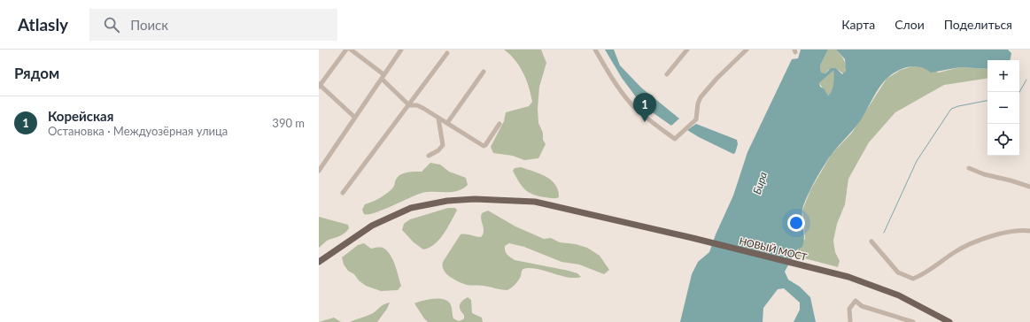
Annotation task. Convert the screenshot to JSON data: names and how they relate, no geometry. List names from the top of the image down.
{
  "streets": {
    "main road": ["НОВЫЙ МОСТ"]
  },
  "water": ["Бира"],
  "page": {
    "header": "Atlasly",
    "search": "Поиск",
    "nav": ["Карта", "Слои", "Поделиться"],
    "heading": "Рядом",
    "map_buttons": ["+", "−"],
    "pins": "1",
    "list": [
      {
        "mark": "1",
        "name": "Корейская",
        "note": "Остановка · Междуозёрная улица",
        "value": "390 m"
      }
    ]
  }
}
